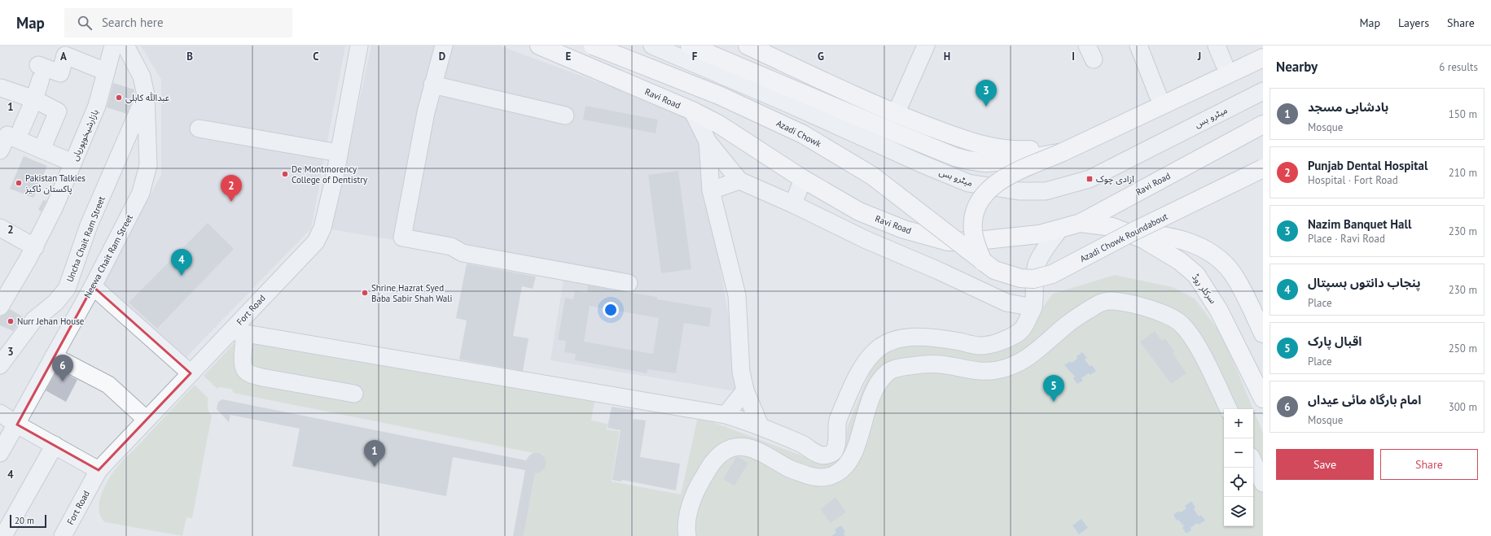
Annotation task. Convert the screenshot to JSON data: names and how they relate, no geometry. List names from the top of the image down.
{
  "streets": {
    "main road": [
      "Ravi Road",
      "Azadi Chowk",
      "Azadi Chowk Roundabout",
      "سرکلر روڈ"
    ],
    "street": [
      "میٹرو بس",
      "بازارشیخوپوریاں",
      "Uncha Chait Ram Street",
      "Neewa Chait Ram Street",
      "Fort Road"
    ]
  },
  "crossings": [
    ["Ravi Road", "سرکلر روڈ"],
    ["Azadi Chowk", "Azadi Chowk Roundabout"],
    ["Uncha Chait Ram Street", "Neewa Chait Ram Street"]
  ],
  "places": {
    "other": [
      "عبدﷲ کابلی",
      "De Montmorency College of Dentistry",
      "Pakistan Talkies پاکستان ٹاکیز",
      "Shrine Hazrat Syed Baba Sabir Shah Wali",
      "Nurr Jehan House"
    ],
    "transit": ["آزادی چوک"]
  },
  "scale_bar": "20 m",
  "page": {
    "header": "Map",
    "search": "Search here",
    "nav": ["Map", "Layers", "Share"],
    "heading": ["Nearby", "6 results"],
    "pins": [
      "3",
      "2",
      "4",
      "6",
      "5",
      "1"
    ],
    "list": [
      {
        "mark": "1",
        "name": "بادشاہی مسجد",
        "note": "Mosque",
        "value": "150 m"
      },
      {
        "mark": "2",
        "name": "Punjab Dental Hospital",
        "note": "Hospital · Fort Road",
        "value": "210 m"
      },
      {
        "mark": "3",
        "name": "Nazim Banquet Hall",
        "note": "Place · Ravi Road",
        "value": "230 m"
      },
      {
        "mark": "4",
        "name": "پنجاب دانتوں ہسپتال",
        "note": "Place",
        "value": "230 m"
      },
      {
        "mark": "5",
        "name": "اقبال پارک",
        "note": "Place",
        "value": "250 m"
      },
      {
        "mark": "6",
        "name": "امام بارگاہ مائی عیداں",
        "note": "Mosque",
        "value": "300 m"
      }
    ],
    "map_buttons": ["+", "−"],
    "buttons": ["Save", "Share"],
    "scale": "20 m"
  },
  "grid": {
    "columns": [
      "A",
      "B",
      "C",
      "D",
      "E",
      "F",
      "G",
      "H",
      "I",
      "J"
    ],
    "rows": [
      "1",
      "2",
      "3",
      "4"
    ]
  }
}
